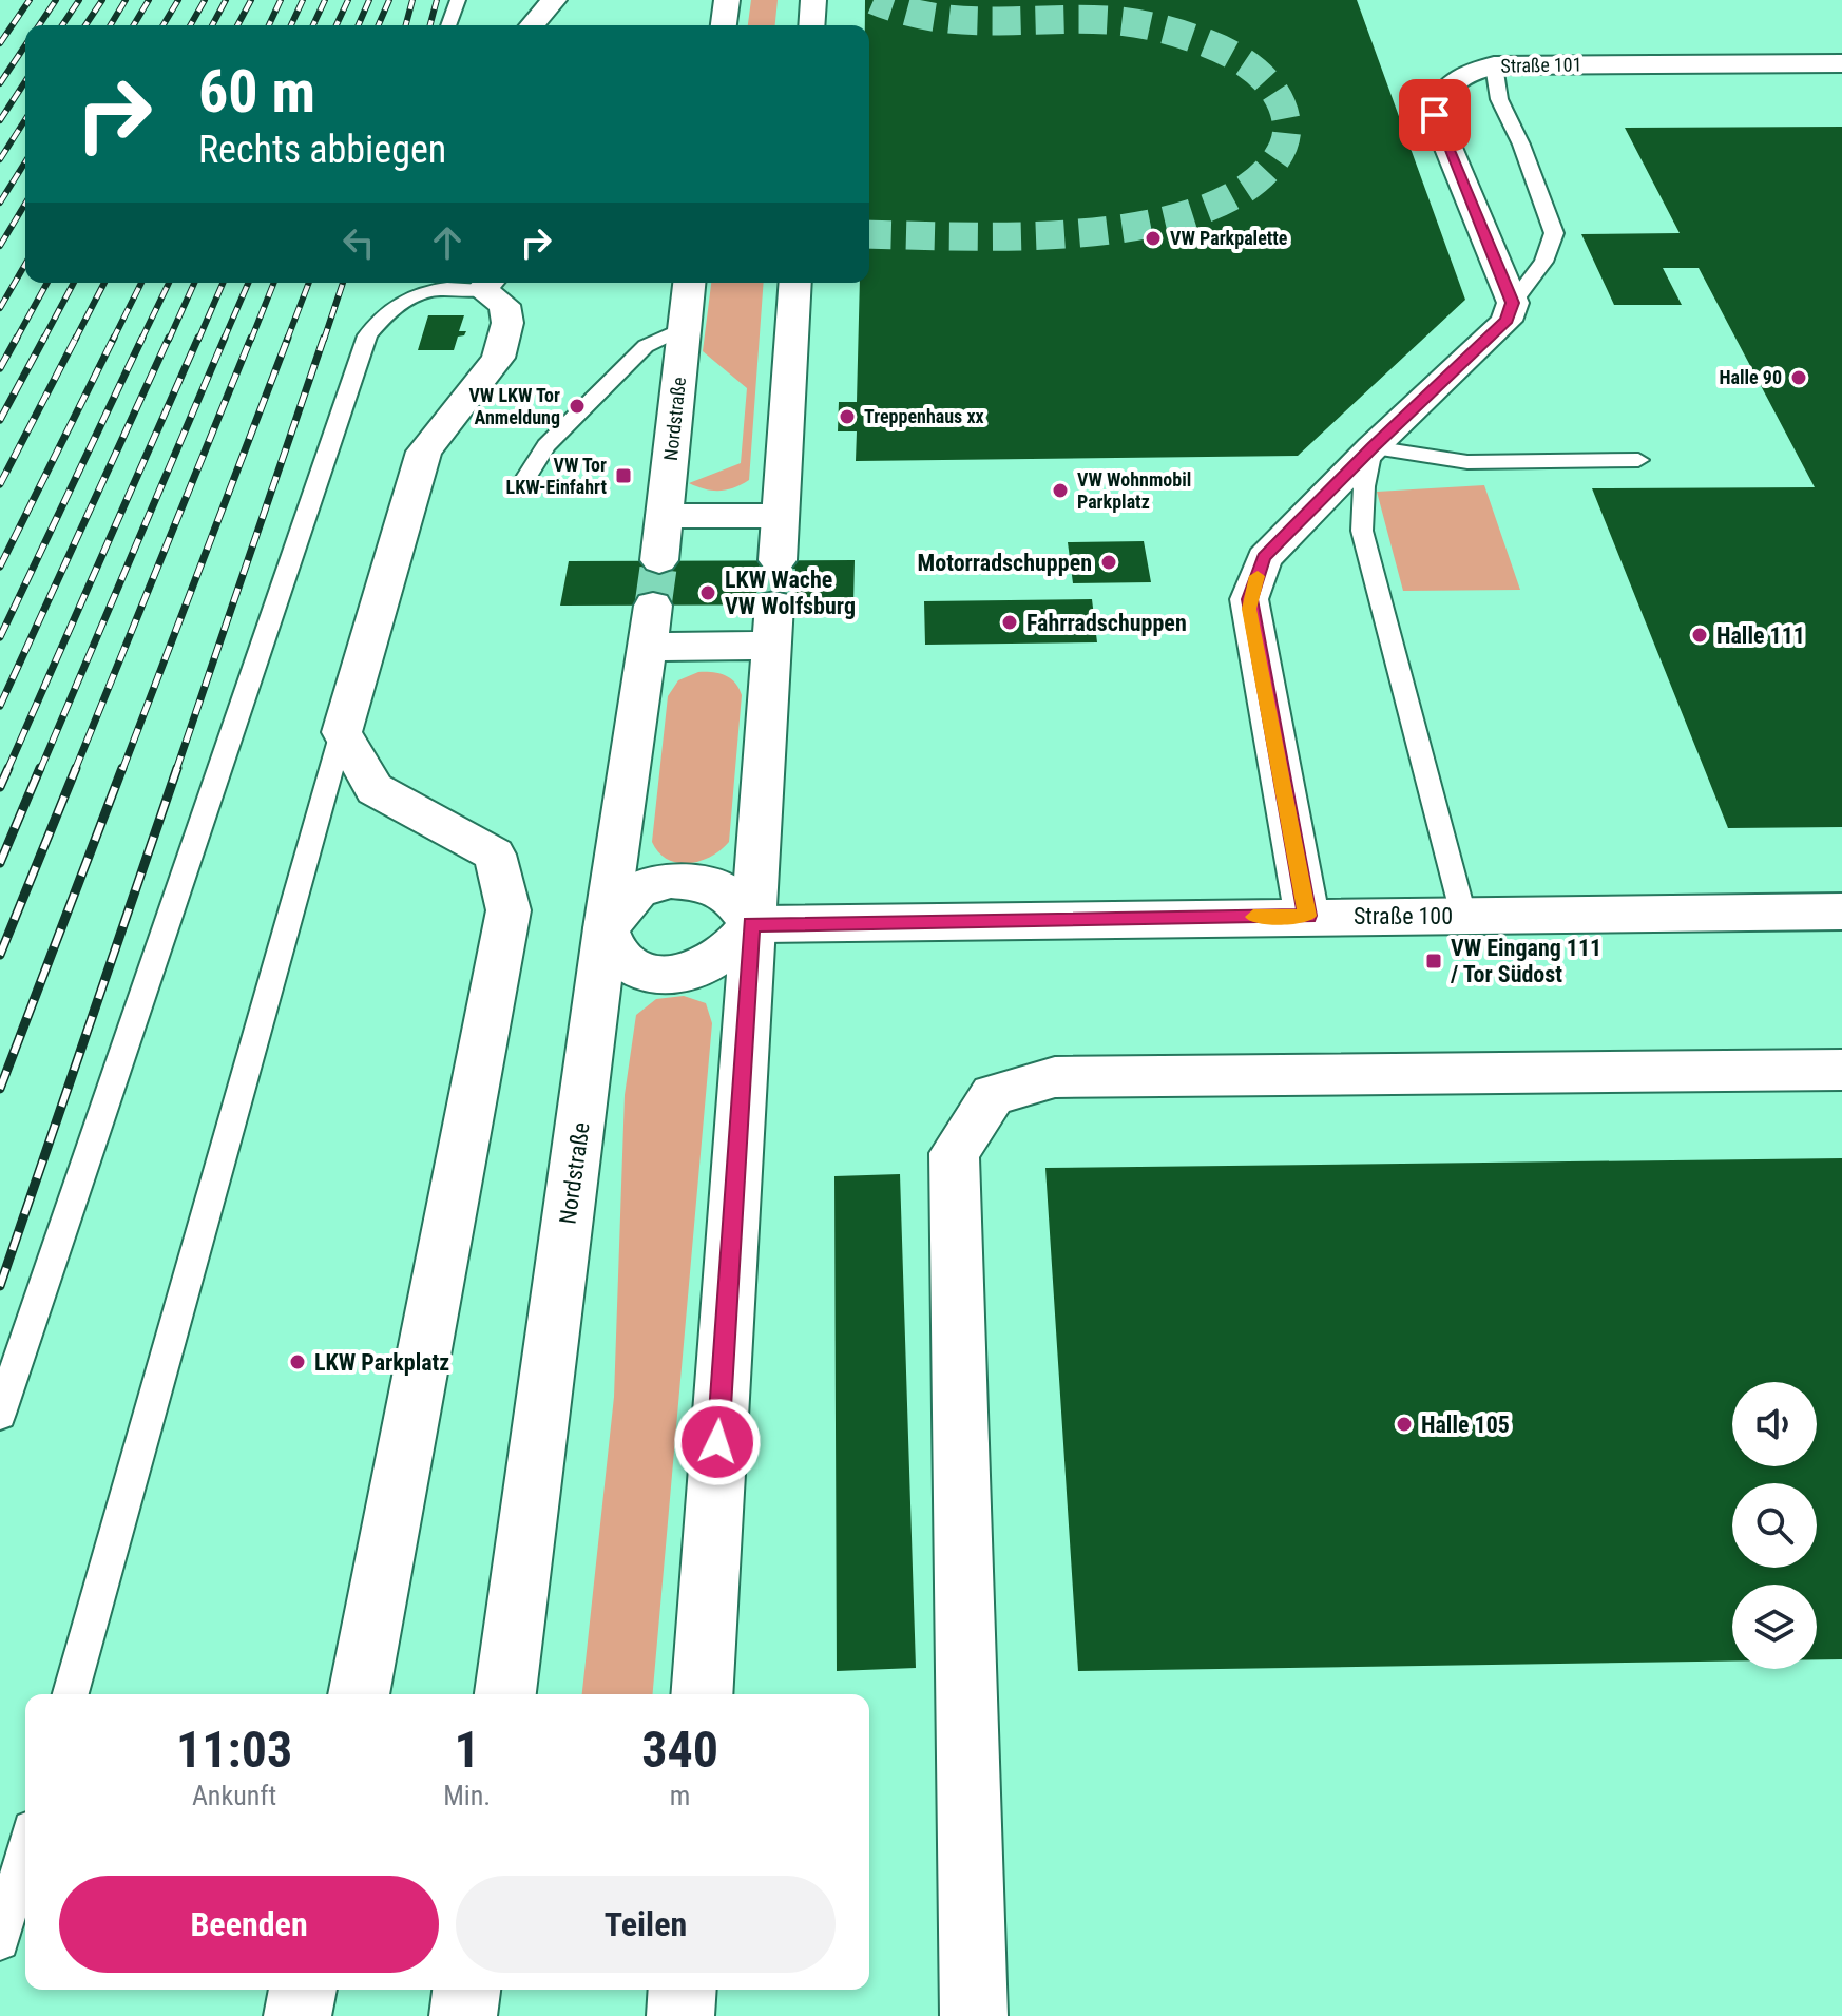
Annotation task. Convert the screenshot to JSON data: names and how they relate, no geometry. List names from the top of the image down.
{
  "streets": {
    "street": ["Straße 101", "Nordstraße", "Straße 100"]
  },
  "crossings": [
    ["Nordstraße", "Straße 100"]
  ],
  "places": {
    "other": [
      "VW Parkpalette",
      "Halle 90",
      "VW LKW Tor Anmeldung",
      "Treppenhaus xx",
      "VW Wohnmobil Parkplatz",
      "Motorradschuppen",
      "LKW Wache VW Wolfsburg",
      "Fahrradschuppen",
      "Halle 111",
      "LKW Parkplatz",
      "Halle 105"
    ],
    "transit": ["VW Tor LKW-Einfahrt", "VW Eingang 111 / Tor Südost"]
  },
  "page": {
    "turn": ["60 m", "Rechts abbiegen"],
    "eta": [
      "11:03",
      "Ankunft",
      "1",
      "Min.",
      "340",
      "m"
    ],
    "buttons": ["Beenden", "Teilen"]
  }
}
